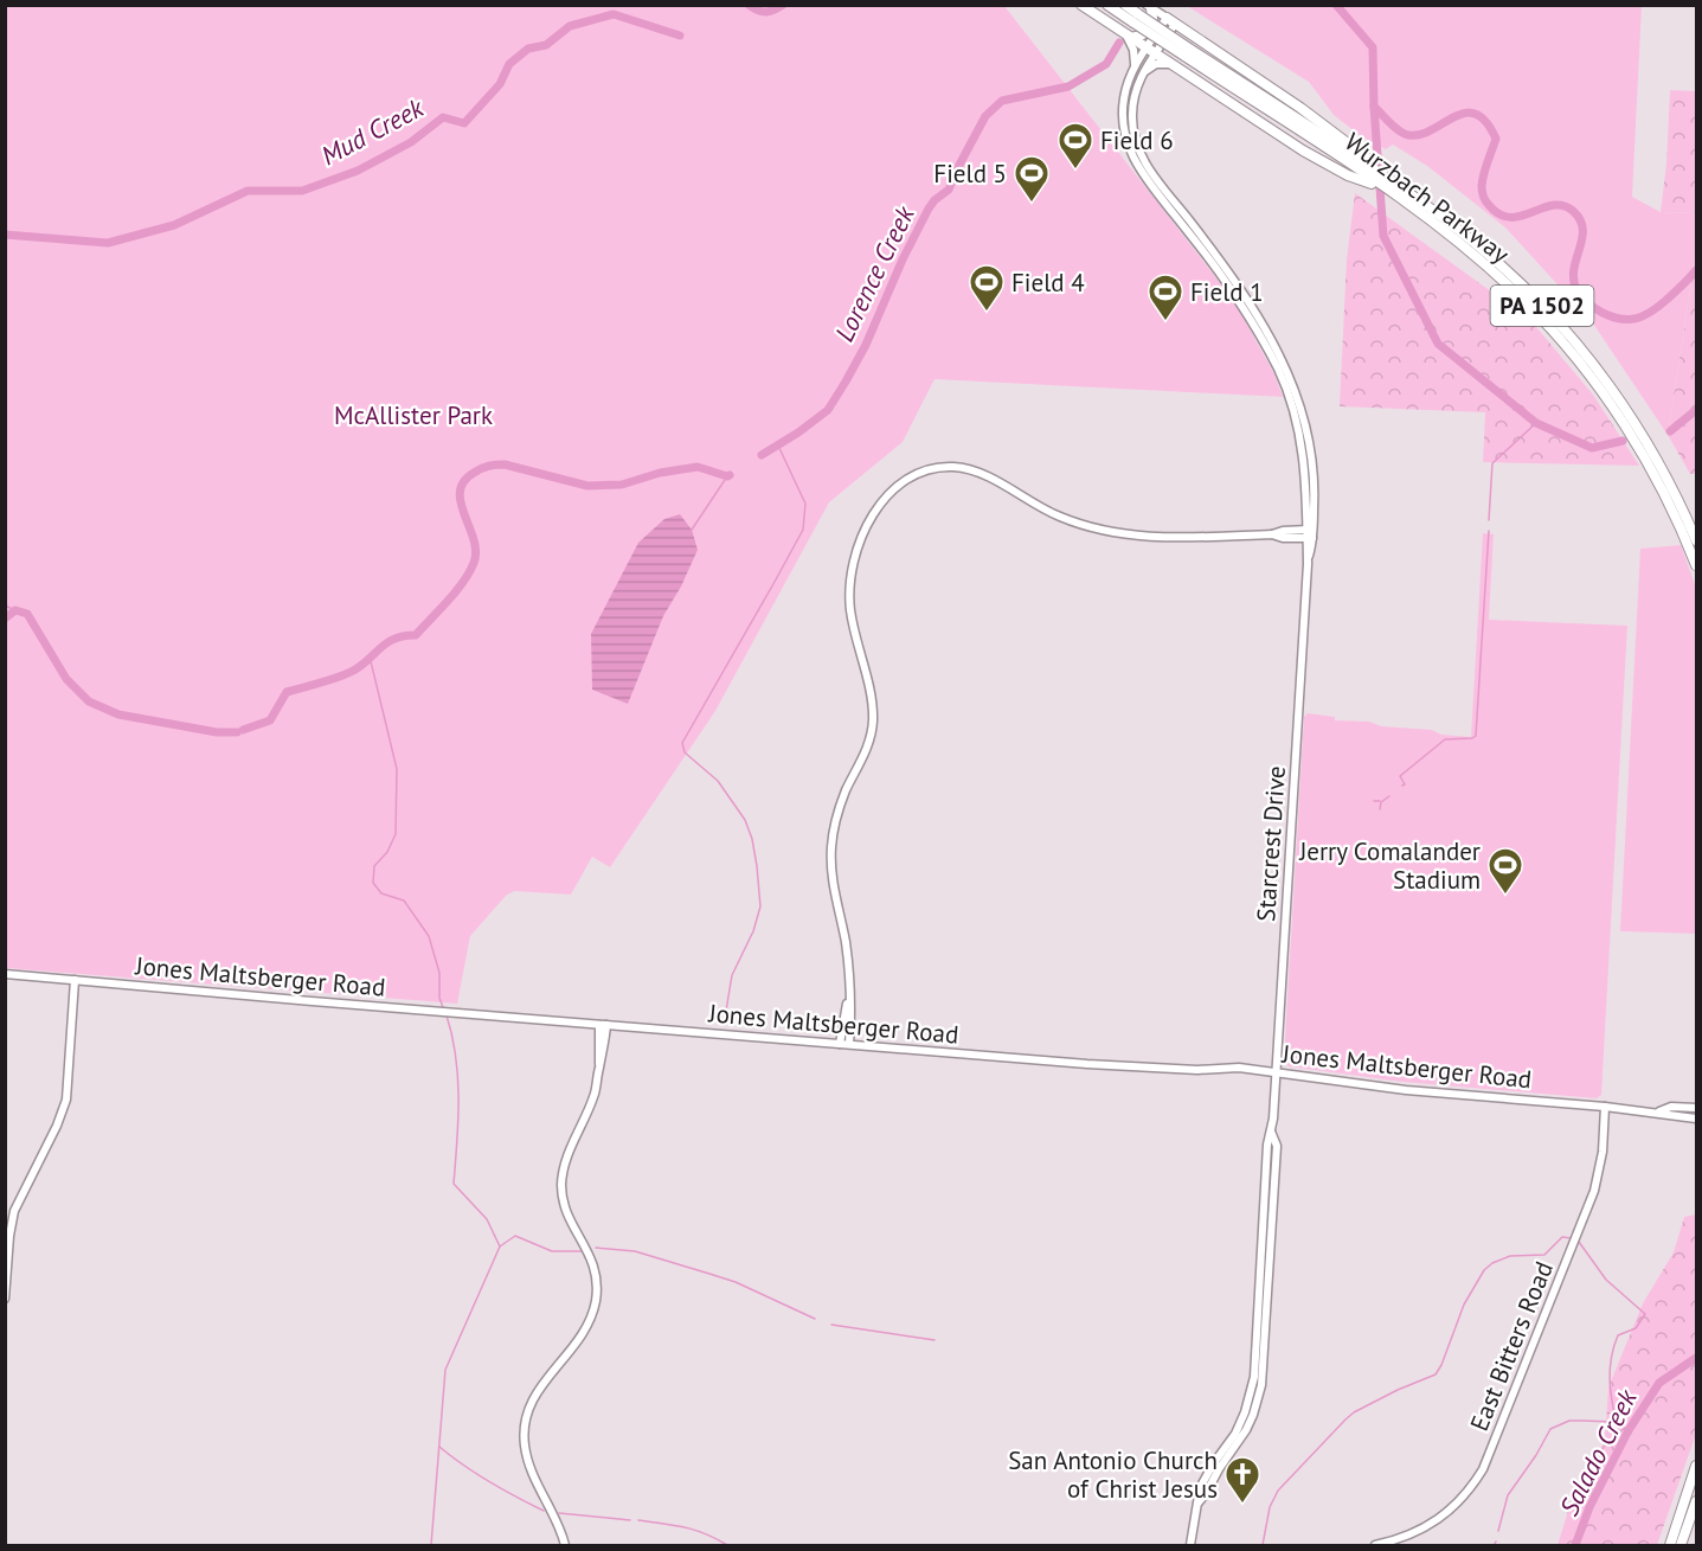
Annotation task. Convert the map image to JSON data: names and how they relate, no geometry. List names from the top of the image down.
{
  "streets": {
    "highway": ["Wurzbach Parkway", "PA 1502"],
    "main road": ["Starcrest Drive", "Jones Maltsberger Road", "East Bitters Road"]
  },
  "crossings": [
    ["Starcrest Drive", "Jones Maltsberger Road"],
    ["Jones Maltsberger Road", "East Bitters Road"]
  ],
  "water": ["Mud Creek", "Lorence Creek", "Salado Creek"],
  "parks": ["McAllister Park"],
  "places": {
    "sports": [
      "Field 6",
      "Field 5",
      "Field 4",
      "Field 1",
      "Jerry Comalander Stadium"
    ],
    "church": ["San Antonio Church of Christ Jesus"]
  }
}
